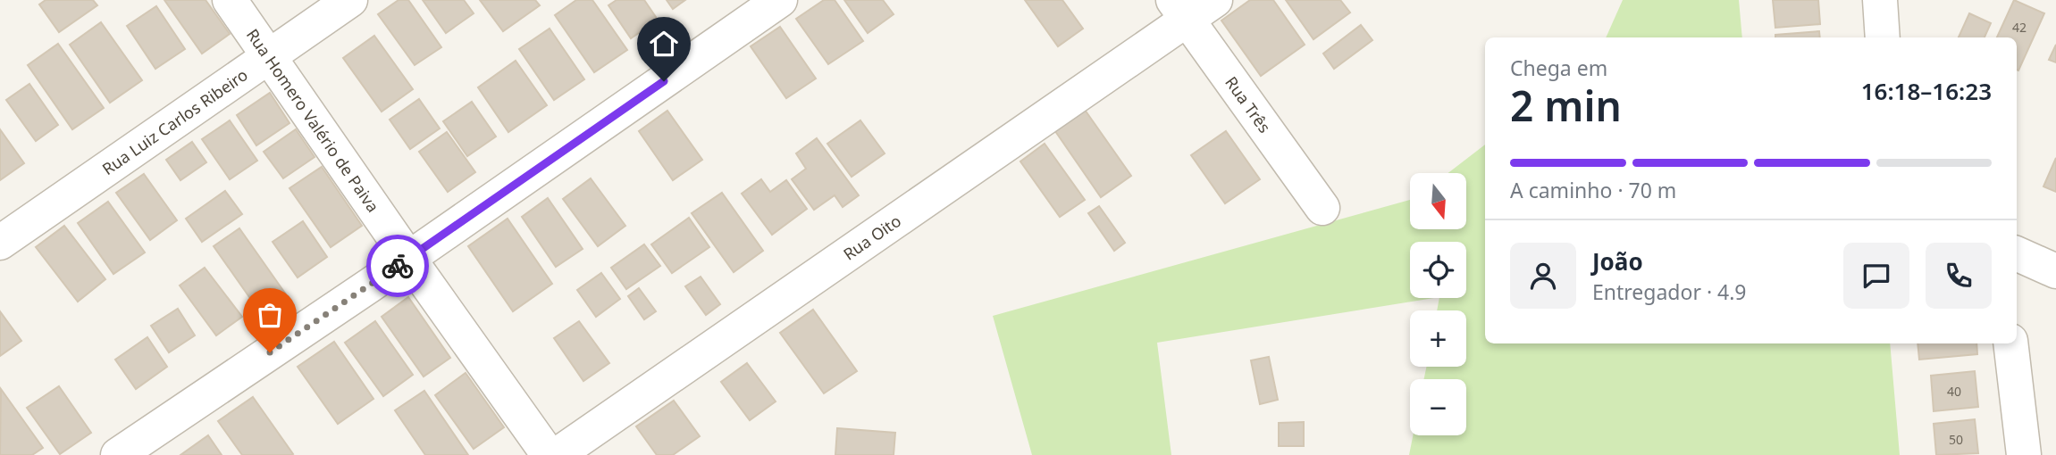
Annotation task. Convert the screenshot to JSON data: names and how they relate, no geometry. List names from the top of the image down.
{
  "streets": {
    "street": [
      "Rua Três",
      "Rua Homero Valério de Paiva",
      "Rua Luiz Carlos Ribeiro",
      "Rua Oito"
    ]
  },
  "crossings": [
    ["Rua Três", "Rua Oito"],
    ["Rua Homero Valério de Paiva", "Rua Luiz Carlos Ribeiro"]
  ],
  "house_numbers": ["42", "40", "50"],
  "north": "bottom",
  "page": {
    "heading": ["2 min", "Chega em", "16:18–16:23"],
    "panel": ["João", "Entregador · 4.9"],
    "bar": "A caminho · 70 m",
    "map_buttons": ["+", "−"]
  }
}
